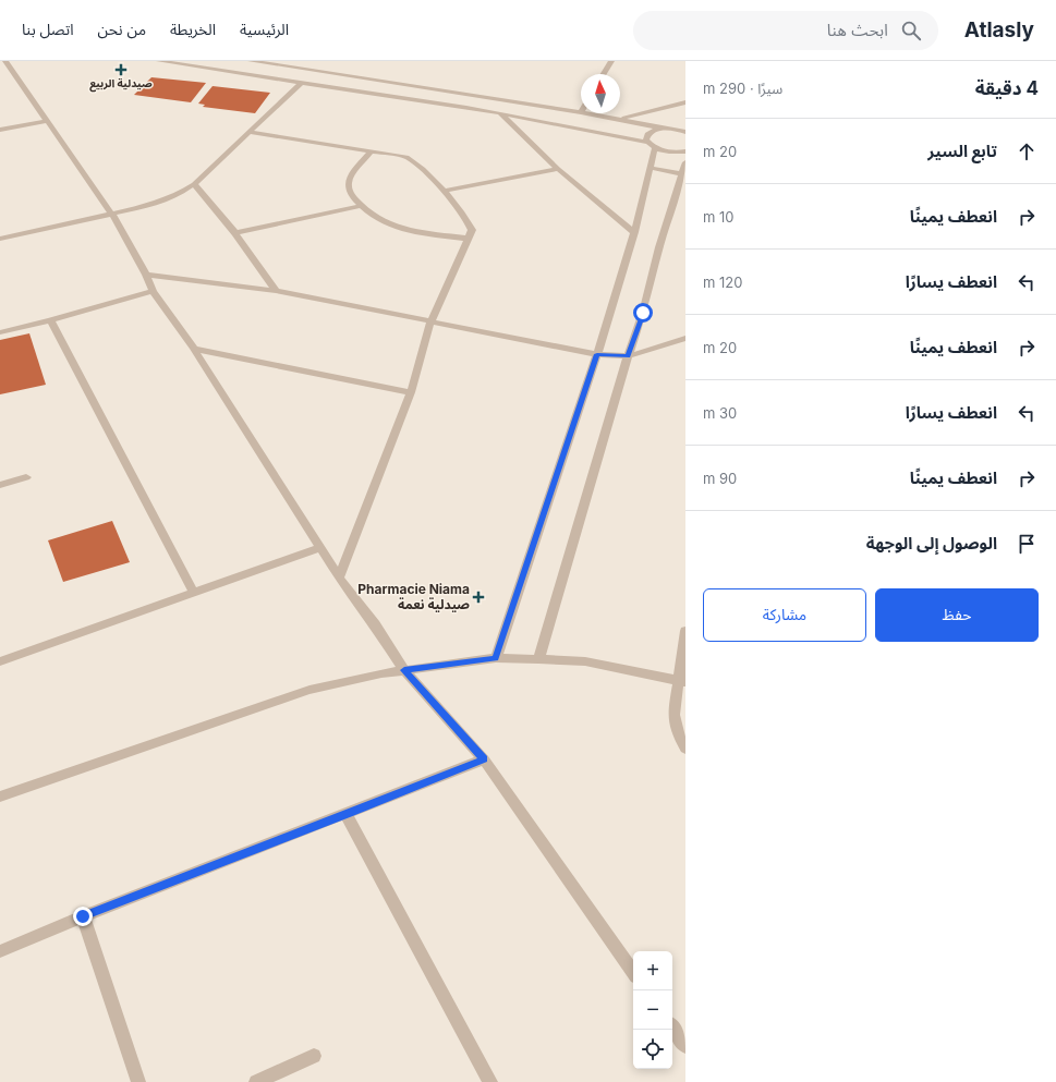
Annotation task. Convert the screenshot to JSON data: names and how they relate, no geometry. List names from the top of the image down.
{
  "places": {
    "health": ["صيدلية الربيع", "Pharmacie Niama صيدلية نعمة"]
  },
  "north": "top",
  "page": {
    "header": "Atlasly",
    "search": "ابحث هنا",
    "nav": [
      "الرئيسية",
      "الخريطة",
      "من نحن",
      "اتصل بنا"
    ],
    "heading": ["4 دقيقة", "سيرًا · 290 m"],
    "list": [
      ["تابع السير", "20 m"],
      ["انعطف يمينًا", "10 m"],
      ["انعطف يسارًا", "120 m"],
      ["انعطف يمينًا", "20 m"],
      ["انعطف يسارًا", "30 m"],
      ["انعطف يمينًا", "90 m"],
      "الوصول إلى الوجهة"
    ],
    "buttons": ["حفظ", "مشاركة"],
    "map_buttons": ["+", "−"]
  }
}
